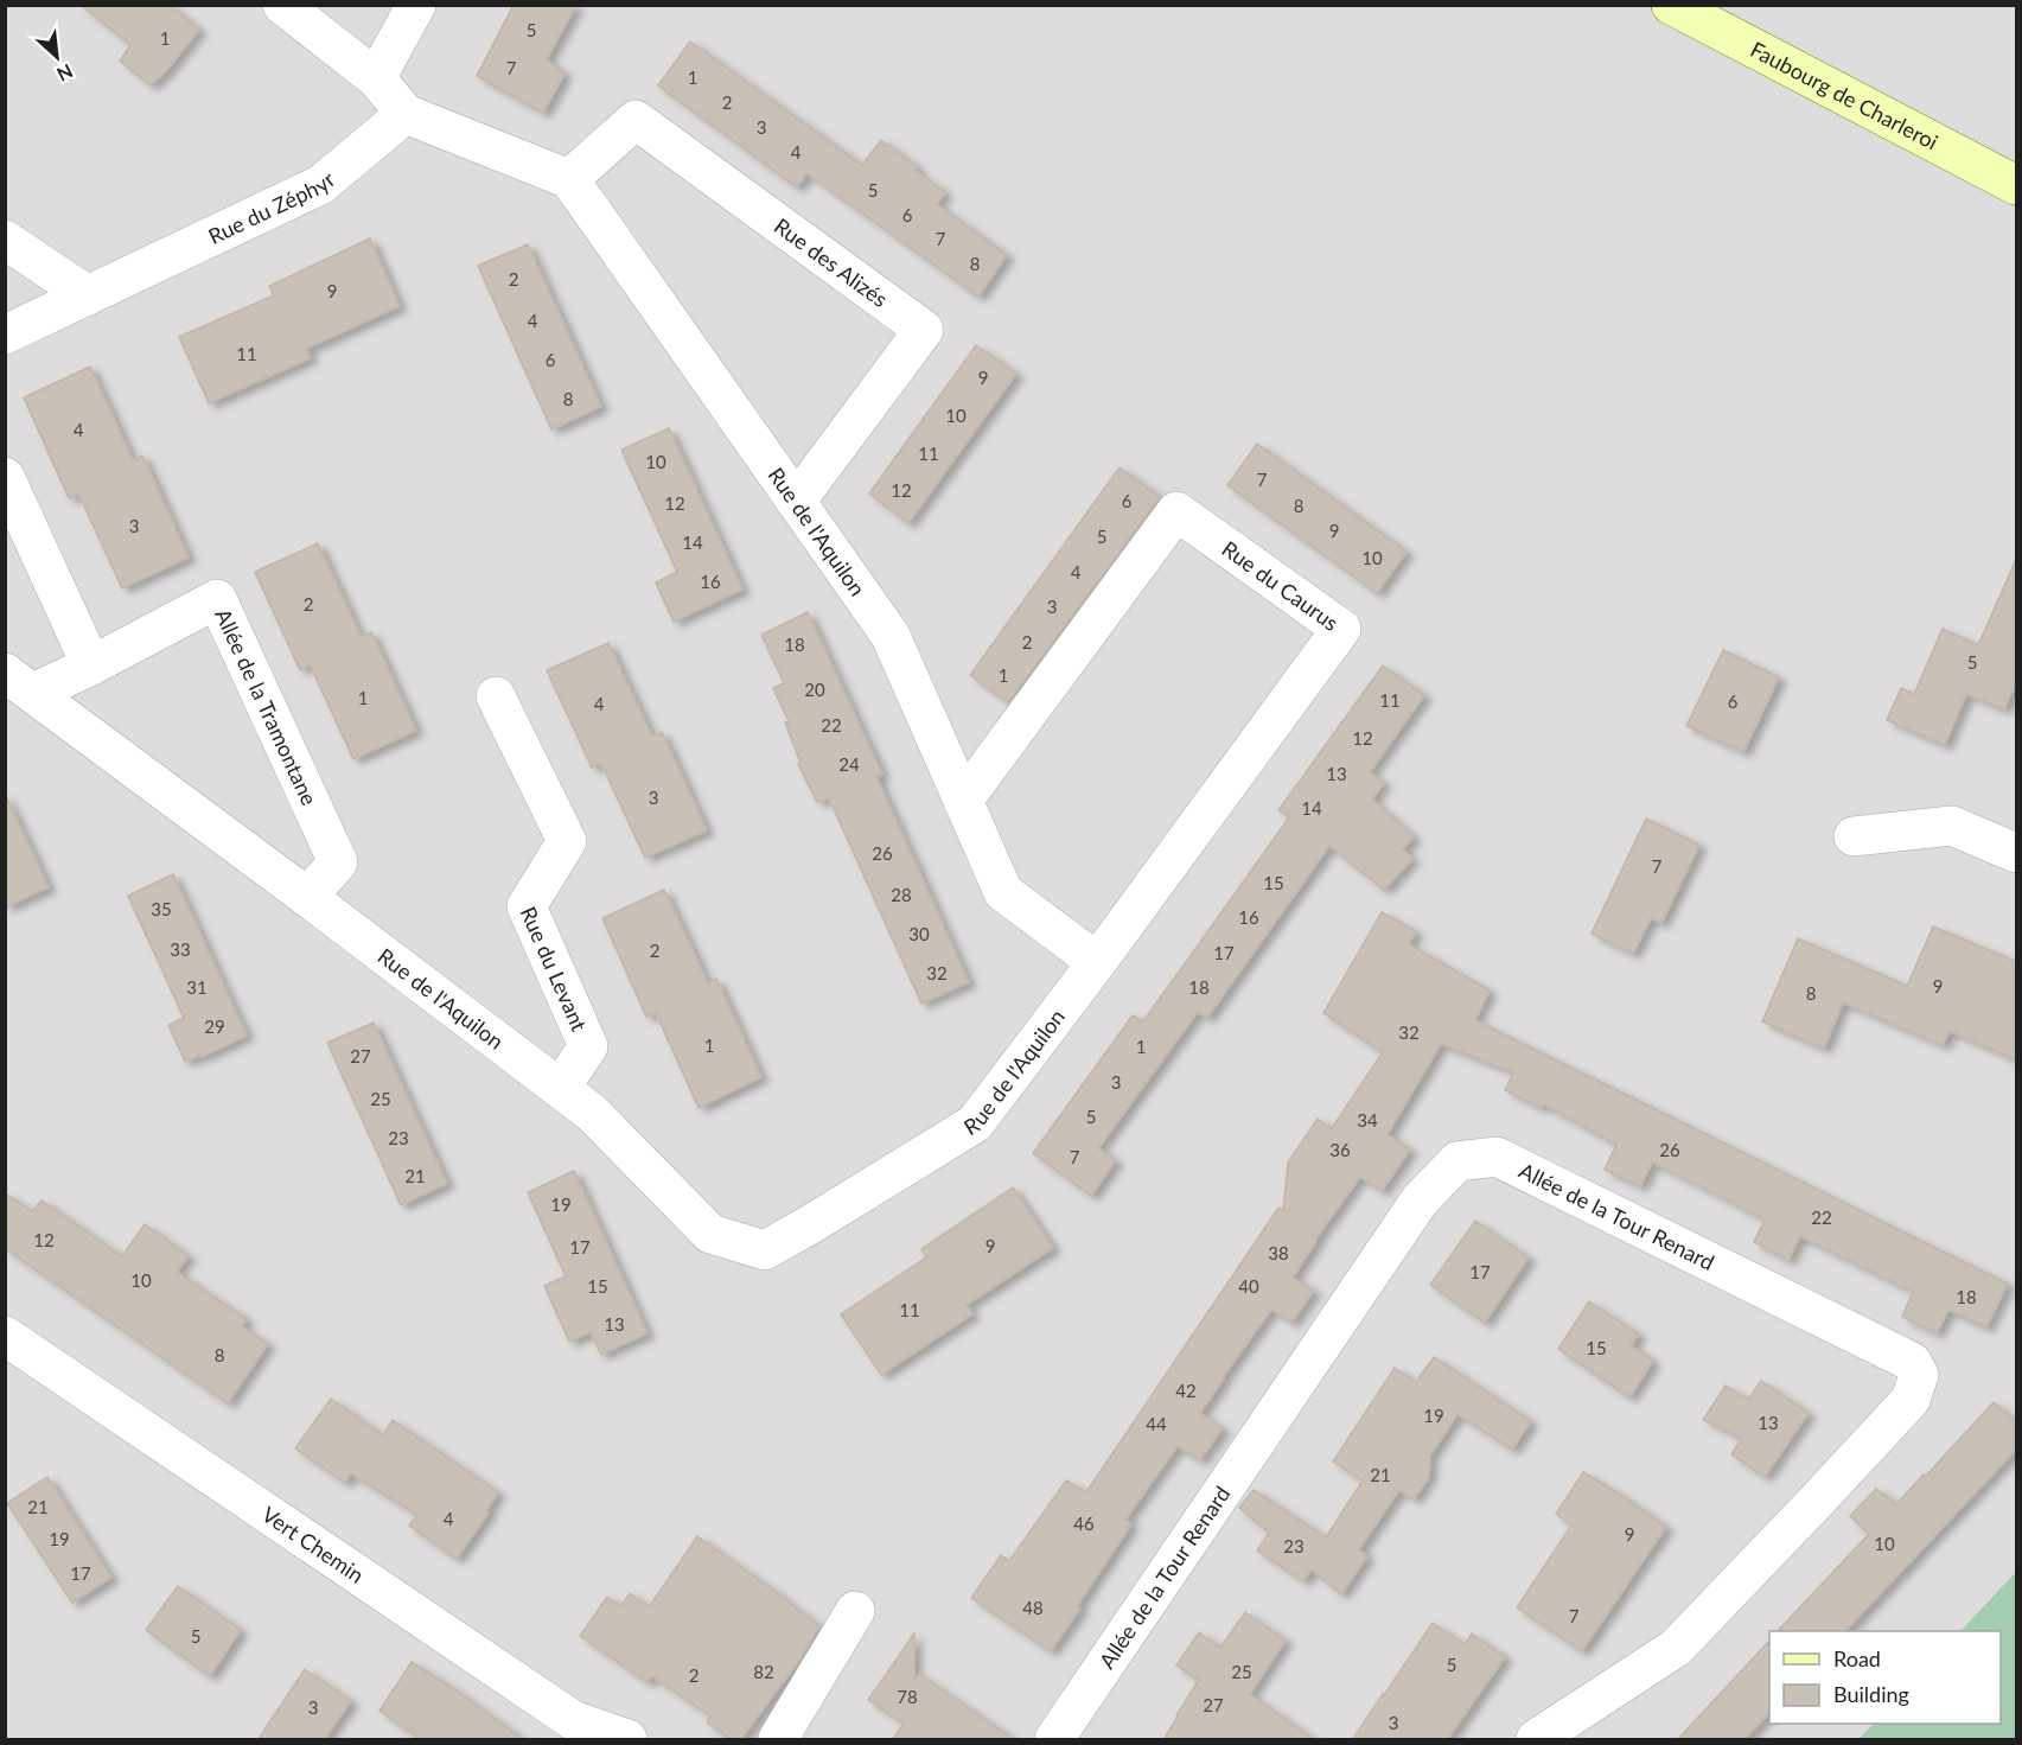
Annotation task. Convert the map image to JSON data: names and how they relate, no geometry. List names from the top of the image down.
{
  "streets": {
    "main road": ["Faubourg de Charleroi"],
    "street": [
      "Rue du Zéphyr",
      "Rue des Alizés",
      "Rue de l'Aquilon",
      "Rue du Caurus",
      "Allée de la Tramontane",
      "Rue du Levant",
      "Allée de la Tour Renard",
      "Vert Chemin"
    ]
  },
  "crossings": [
    ["Rue des Alizés", "Rue de l'Aquilon"],
    ["Rue de l'Aquilon", "Rue du Caurus"],
    ["Rue de l'Aquilon", "Allée de la Tramontane"],
    ["Rue de l'Aquilon", "Rue du Levant"]
  ],
  "house_numbers": [
    "5",
    "1",
    "7",
    "1",
    "2",
    "3",
    "4",
    "5",
    "6",
    "7",
    "8",
    "2",
    "9",
    "4",
    "11",
    "6",
    "9",
    "8",
    "10",
    "4",
    "11",
    "10",
    "7",
    "12",
    "6",
    "12",
    "8",
    "3",
    "9",
    "5",
    "14",
    "10",
    "4",
    "16",
    "2",
    "3",
    "2",
    "18",
    "5",
    "1",
    "20",
    "1",
    "11",
    "6",
    "4",
    "22",
    "12",
    "24",
    "13",
    "3",
    "14",
    "26",
    "7",
    "15",
    "28",
    "35",
    "16",
    "30",
    "33",
    "2",
    "17",
    "32",
    "9",
    "31",
    "18",
    "8",
    "29",
    "32",
    "1",
    "1",
    "27",
    "3",
    "25",
    "5",
    "34",
    "23",
    "36",
    "26",
    "7",
    "21",
    "19",
    "22",
    "12",
    "9",
    "17",
    "38",
    "17",
    "10",
    "15",
    "40",
    "18",
    "11",
    "13",
    "15",
    "8",
    "42",
    "19",
    "13",
    "44",
    "21",
    "21",
    "4",
    "46",
    "9",
    "19",
    "10",
    "23",
    "17",
    "48",
    "7",
    "5",
    "5",
    "82",
    "25",
    "2",
    "78",
    "27",
    "3",
    "3"
  ],
  "legend": ["Road", "Building"],
  "north": "bottom right"
}
